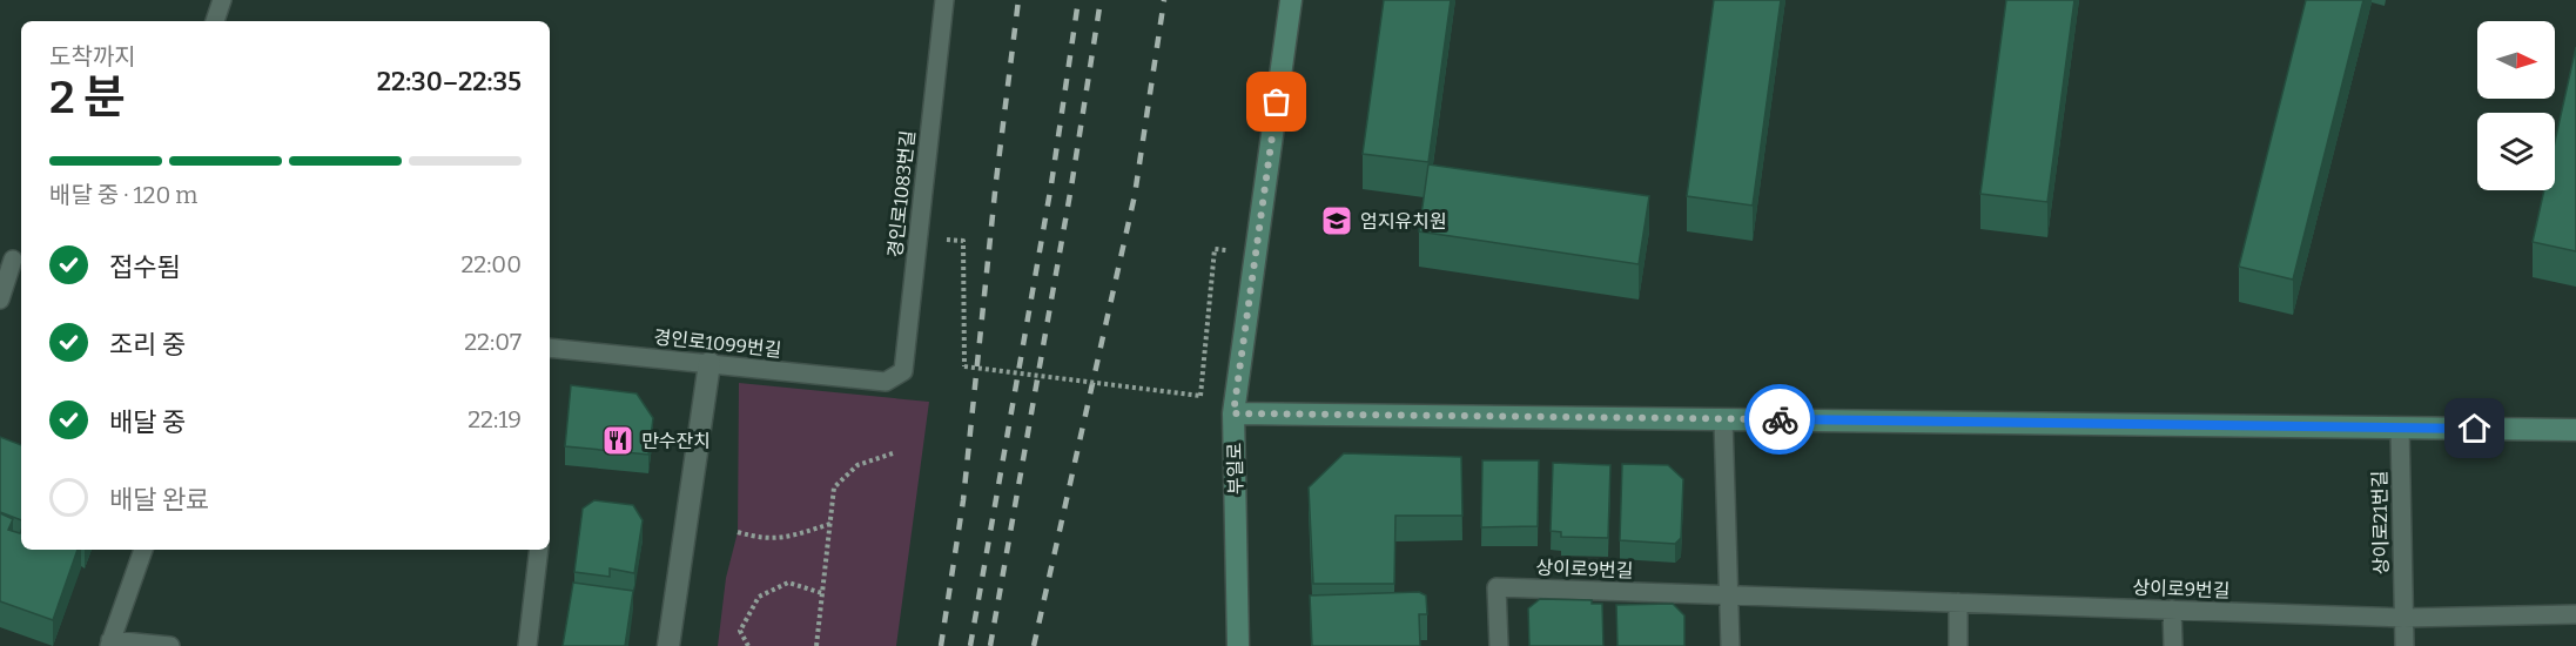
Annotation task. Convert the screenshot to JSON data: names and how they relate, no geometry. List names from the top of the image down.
{
  "streets": {
    "street": ["부일로"],
    "lane": [
      "경인로1083번길",
      "경인로1099번길",
      "상이로21번길",
      "상이로9번길"
    ]
  },
  "crossings": [
    ["경인로1083번길", "경인로1099번길"],
    ["상이로21번길", "상이로9번길"]
  ],
  "places": {
    "school or university": ["엄지유치원"],
    "restaurant": ["만수잔치"]
  },
  "north": "right",
  "page": {
    "heading": ["2 분", "도착까지", "22:30–22:35"],
    "bar": "배달 중 · 120 m",
    "list": [
      ["접수됨", "22:00"],
      ["조리 중", "22:07"],
      ["배달 중", "22:19"],
      "배달 완료"
    ]
  }
}
